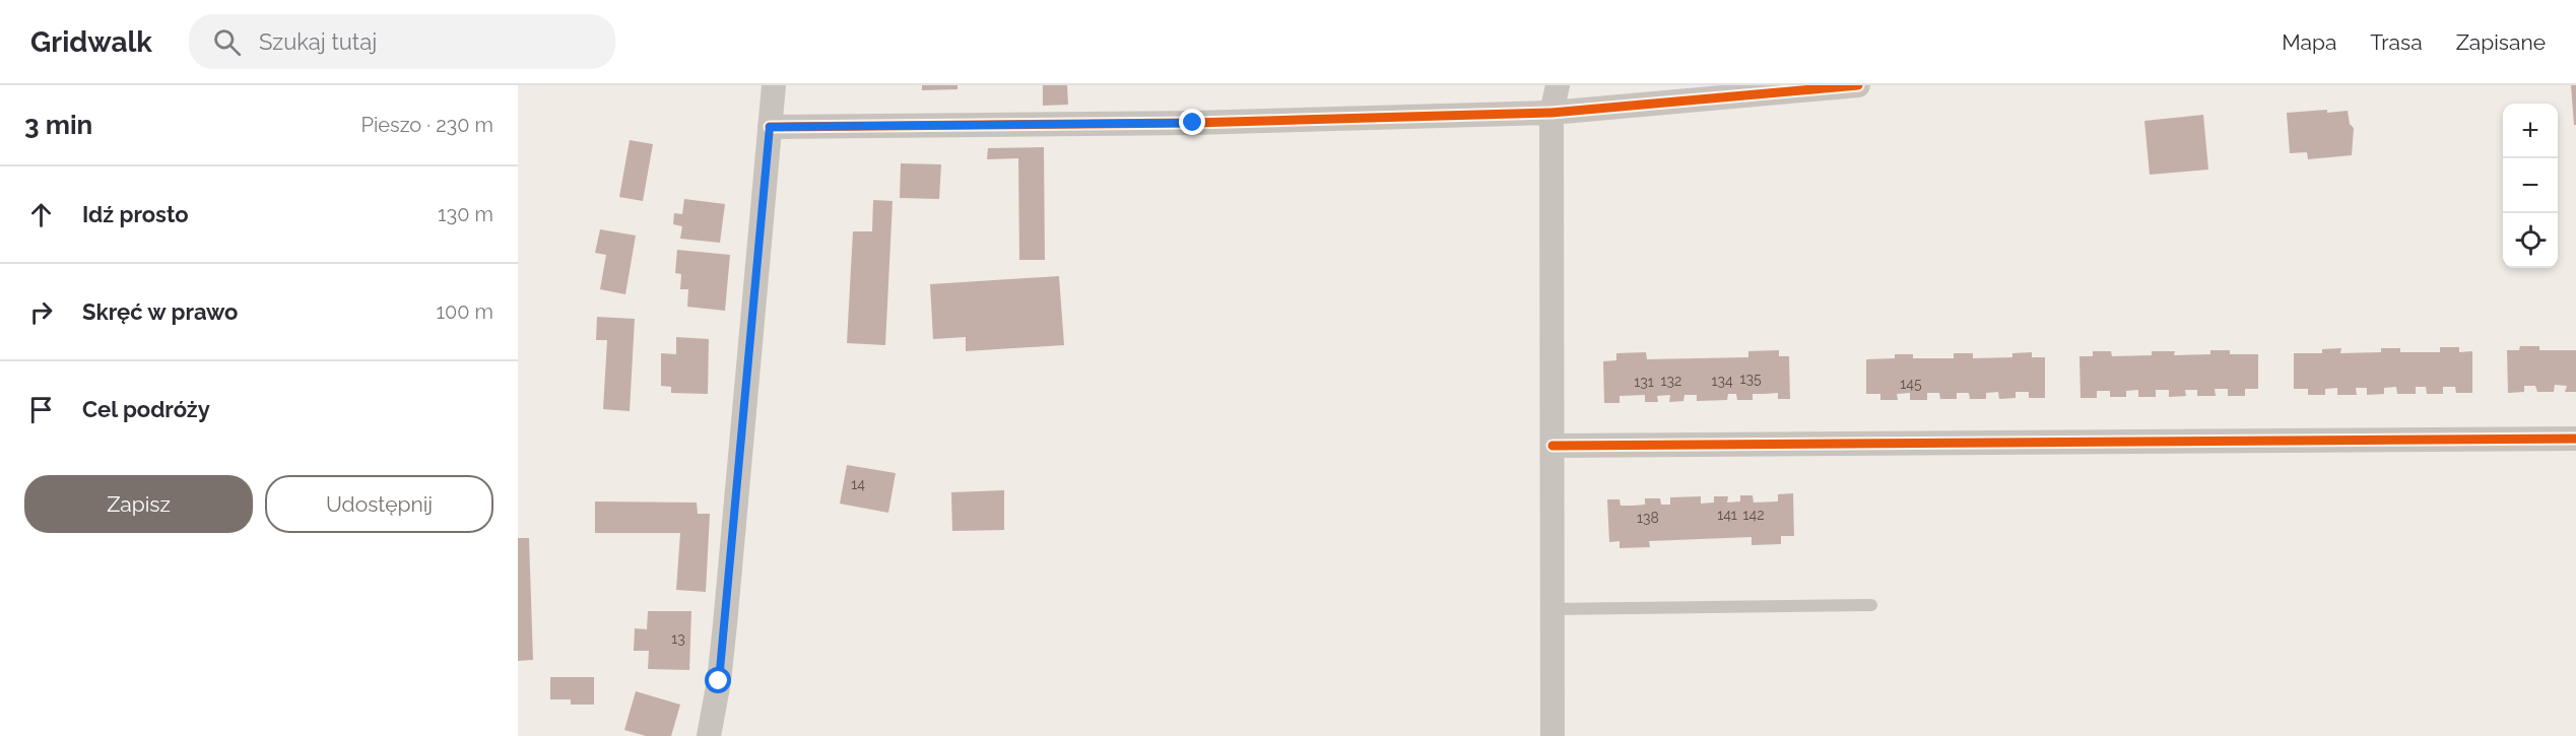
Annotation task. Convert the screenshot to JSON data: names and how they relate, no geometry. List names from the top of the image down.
{
  "house_numbers": [
    "135",
    "132",
    "134",
    "131",
    "145",
    "14",
    "141",
    "142",
    "138",
    "13"
  ],
  "page": {
    "header": "Gridwalk",
    "search": "Szukaj tutaj",
    "nav": ["Mapa", "Trasa", "Zapisane"],
    "heading": ["3 min", "Pieszo · 230 m"],
    "map_buttons": ["+", "−"],
    "list": [
      ["Idź prosto", "130 m"],
      ["Skręć w prawo", "100 m"],
      "Cel podróży"
    ],
    "buttons": ["Zapisz", "Udostępnij"]
  }
}
